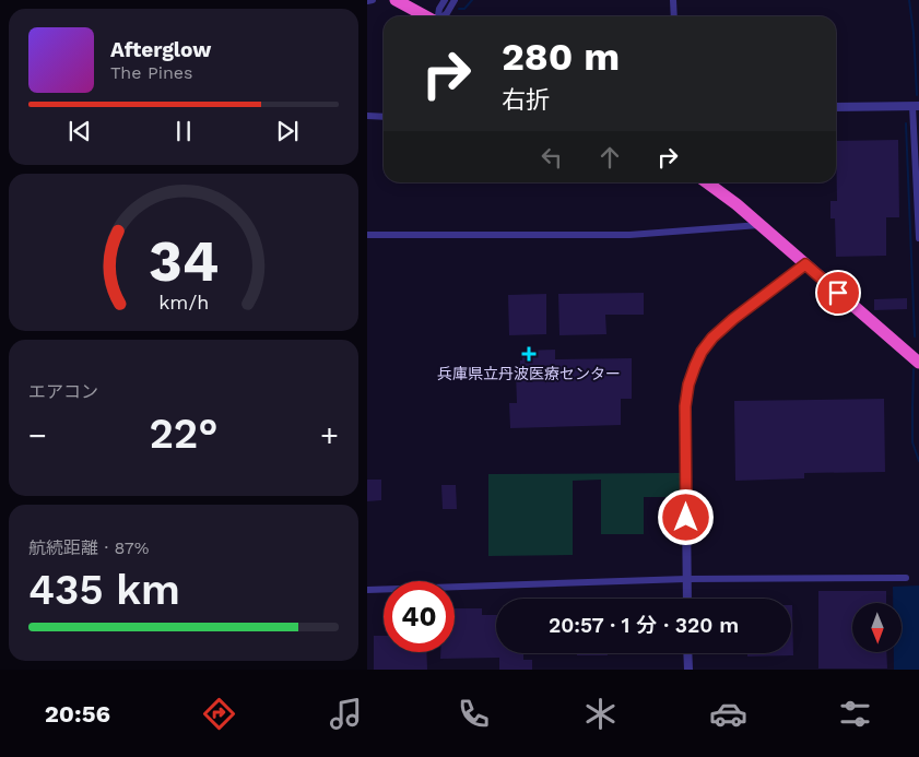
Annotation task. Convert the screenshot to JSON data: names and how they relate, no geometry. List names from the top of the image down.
{
  "places": {
    "health": ["兵庫県立丹波医療センター"]
  },
  "north": "bottom",
  "page": {
    "turn": ["280 m", "右折"],
    "song": ["Afterglow", "The Pines"],
    "tile": [
      "エアコン",
      ["航続距離 · 87%", "435 km"]
    ],
    "heat": ["−", "22°", "+"],
    "limit": "40",
    "trip": "20:57 · 1 分 · 320 m",
    "tabs": "20:56",
    "gauge": ["34", "km/h"]
  }
}
